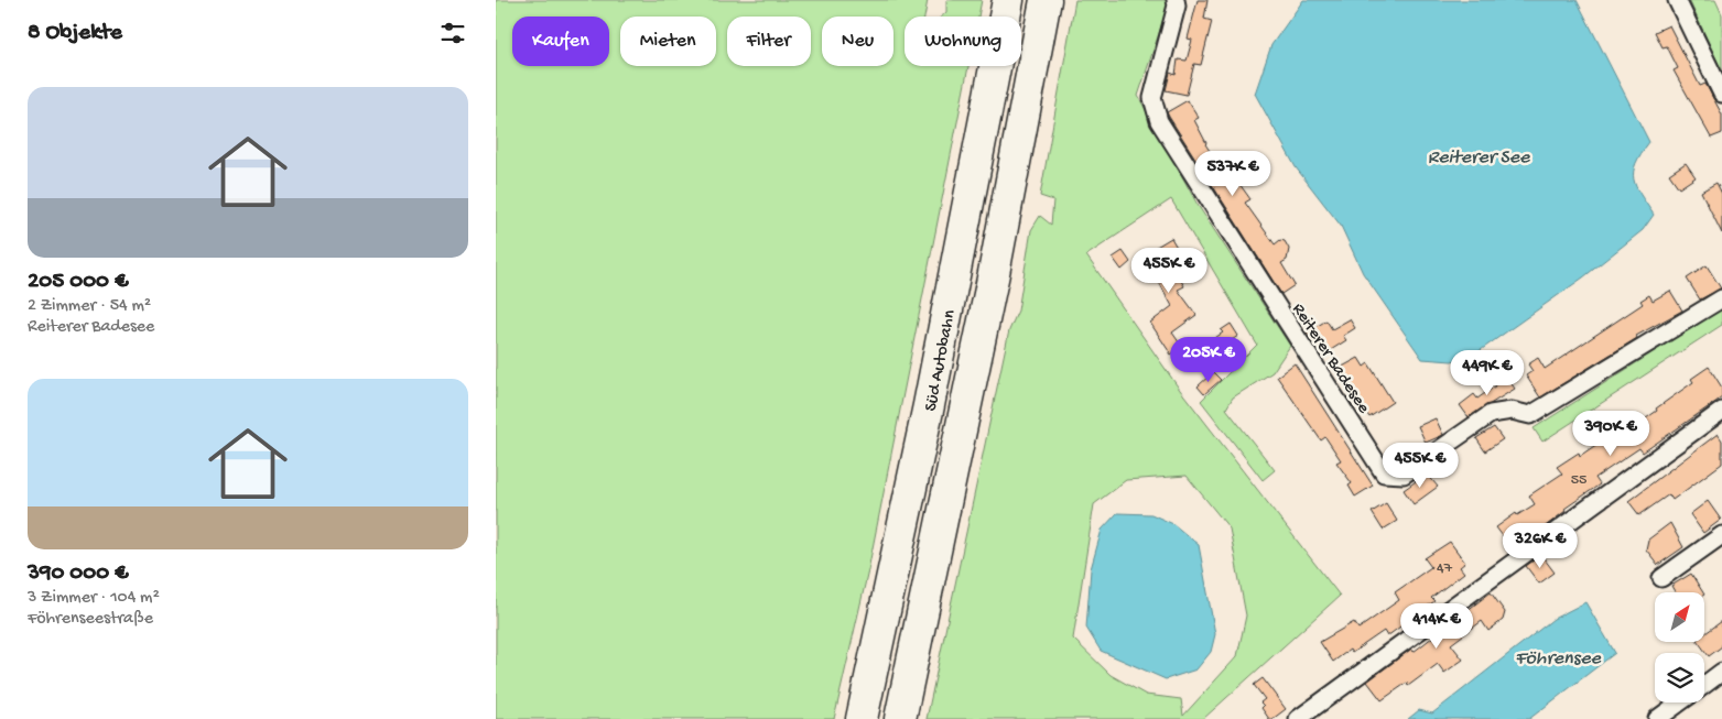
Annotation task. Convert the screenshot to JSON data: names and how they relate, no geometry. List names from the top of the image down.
{
  "streets": {
    "highway": ["Süd Autobahn"],
    "street": ["Reiterer Badesee"]
  },
  "water": ["Reiterer See", "Föhrensee"],
  "house_numbers": ["55", "47"],
  "north": "top right",
  "page": {
    "heading": "8 Objekte",
    "chip": [
      "Kaufen",
      "Mieten",
      "Filter",
      "Neu",
      "Wohnung"
    ],
    "list": [
      {
        "name": "205 000 €",
        "note": "2 Zimmer · 54 m² · Reiterer Badesee"
      },
      {
        "name": "390 000 €",
        "note": "3 Zimmer · 104 m² · Föhrenseestraße"
      }
    ],
    "price": [
      "537K €",
      "455K €",
      "205K €",
      "449K €",
      "390K €",
      "455K €",
      "326K €",
      "414K €"
    ]
  }
}
